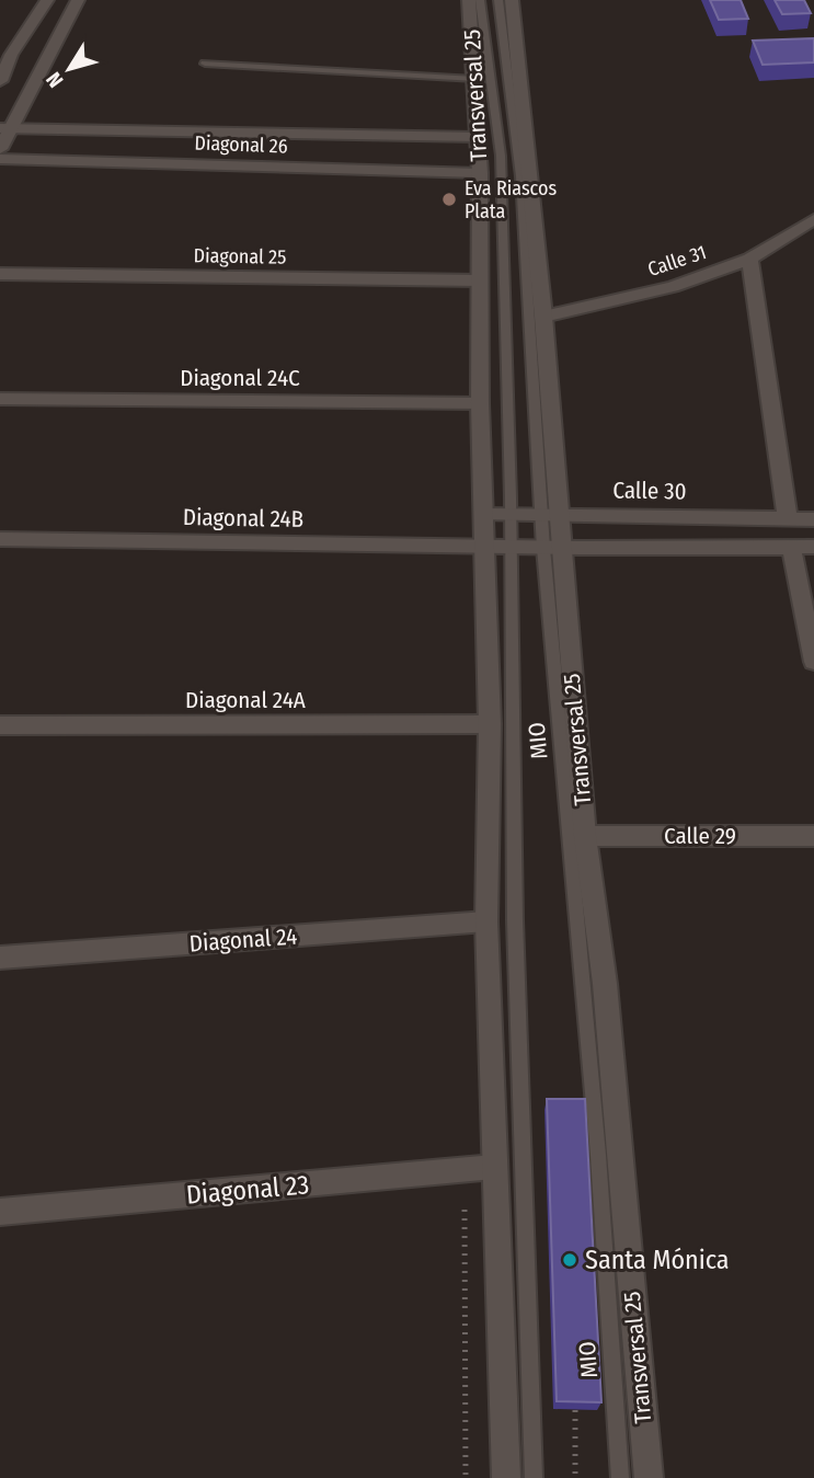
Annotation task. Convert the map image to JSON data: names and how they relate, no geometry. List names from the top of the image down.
{
  "streets": {
    "street": [
      "Transversal 25",
      "Diagonal 26",
      "Diagonal 25",
      "Calle 31",
      "Diagonal 24C",
      "Calle 30",
      "Diagonal 24B",
      "Diagonal 24A",
      "Calle 29",
      "Diagonal 24",
      "Diagonal 23"
    ],
    "lane": ["MIO"]
  },
  "crossings": [
    ["Transversal 25", "Diagonal 26"],
    ["Transversal 25", "Diagonal 25"],
    ["Transversal 25", "Calle 31"],
    ["Transversal 25", "Diagonal 24C"],
    ["Transversal 25", "Calle 30"],
    ["Transversal 25", "Diagonal 24B"],
    ["Transversal 25", "Diagonal 24A"],
    ["Transversal 25", "MIO"],
    ["Transversal 25", "Calle 29"],
    ["Transversal 25", "Diagonal 24"],
    ["Transversal 25", "Diagonal 23"],
    ["Calle 30", "MIO"]
  ],
  "places": ["Eva Riascos Plata", "Santa Mónica"],
  "north": "bottom left"
}
